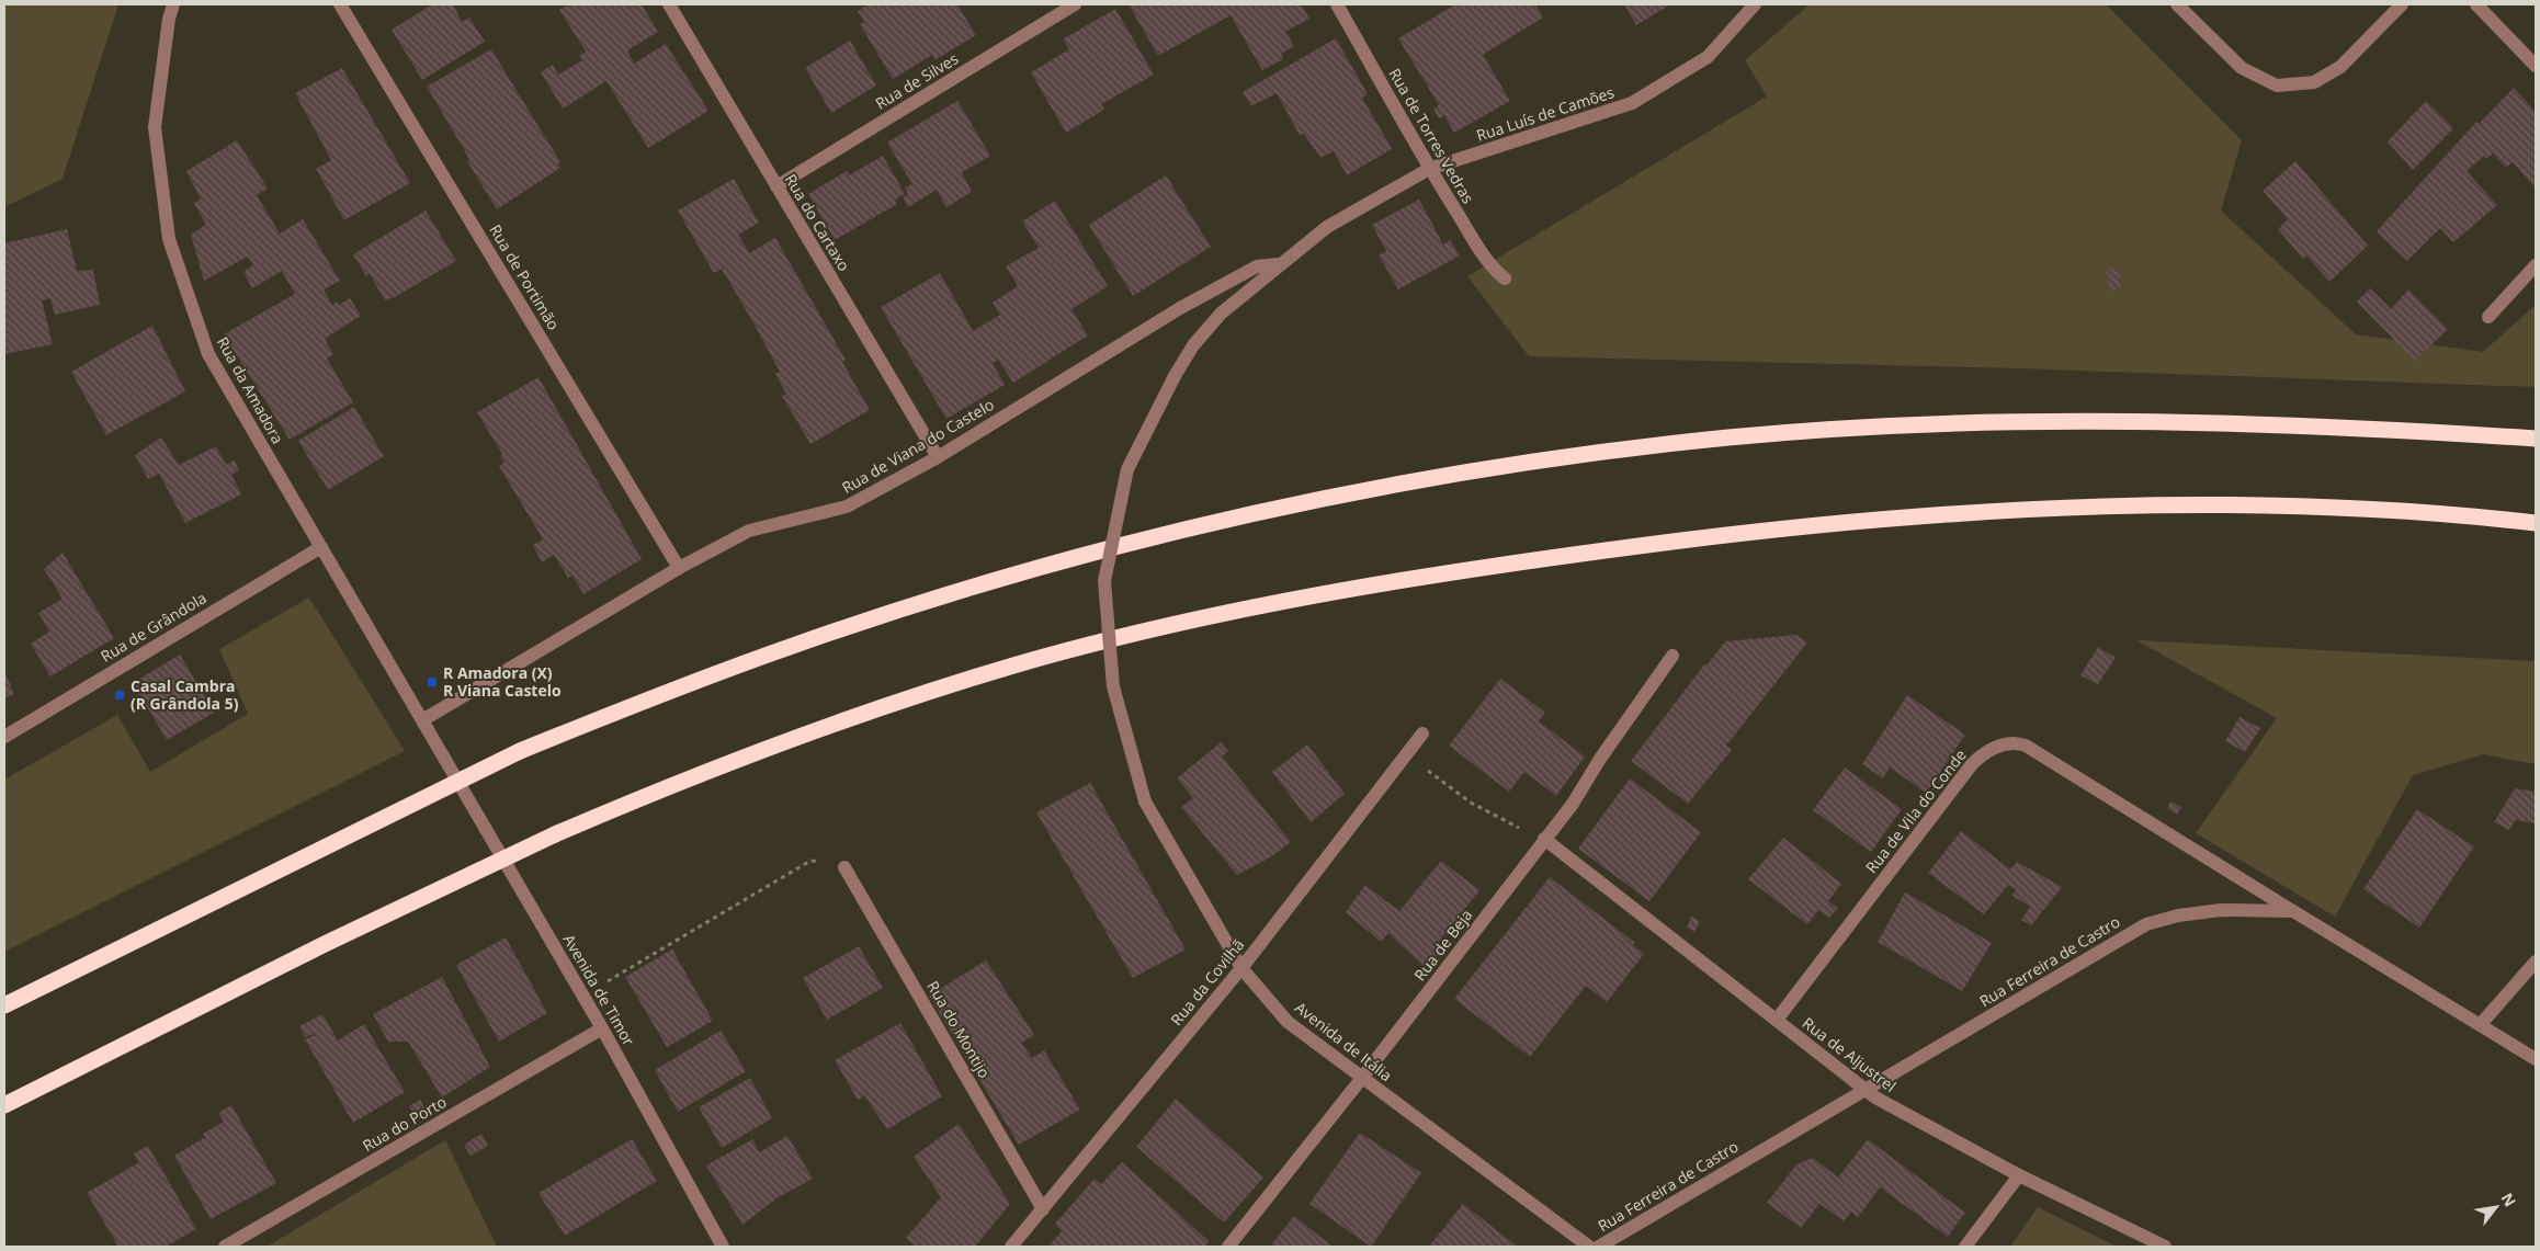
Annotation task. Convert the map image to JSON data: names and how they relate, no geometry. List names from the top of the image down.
{
  "streets": {
    "street": [
      "Rua de Silves",
      "Rua Luís de Camões",
      "Rua de Torres Vedras",
      "Rua do Cartaxo",
      "Rua de Portimão",
      "Rua da Amadora",
      "Rua de Viana do Castelo",
      "Rua de Grândola",
      "Rua de Vila do Conde",
      "Rua de Beja",
      "Rua Ferreira de Castro",
      "Rua da Covilhã",
      "Avenida de Timor",
      "Rua do Montijo",
      "Avenida de Itália",
      "Rua de Aljustrel",
      "Rua do Porto"
    ]
  },
  "crossings": [
    ["Rua de Silves", "Rua do Cartaxo"],
    ["Rua Luís de Camões", "Rua de Torres Vedras"],
    ["Rua Luís de Camões", "Rua de Viana do Castelo"],
    ["Rua Luís de Camões", "Avenida de Itália"],
    ["Rua do Cartaxo", "Rua de Viana do Castelo"],
    ["Rua de Portimão", "Rua de Viana do Castelo"],
    ["Rua da Amadora", "Rua de Viana do Castelo"],
    ["Rua da Amadora", "Rua de Grândola"],
    ["Rua da Amadora", "Avenida de Timor"],
    ["Rua de Vila do Conde", "Rua Ferreira de Castro"],
    ["Rua de Vila do Conde", "Rua de Aljustrel"],
    ["Rua de Beja", "Avenida de Itália"],
    ["Rua de Beja", "Rua de Aljustrel"],
    ["Rua Ferreira de Castro", "Rua de Aljustrel"],
    ["Rua da Covilhã", "Rua do Montijo"],
    ["Rua da Covilhã", "Avenida de Itália"],
    ["Avenida de Timor", "Rua do Porto"]
  ],
  "places": {
    "transit": ["R Amadora (X) R Viana Castelo", "Casal Cambra (R Grândola 5)"]
  },
  "north": "top right"
}
